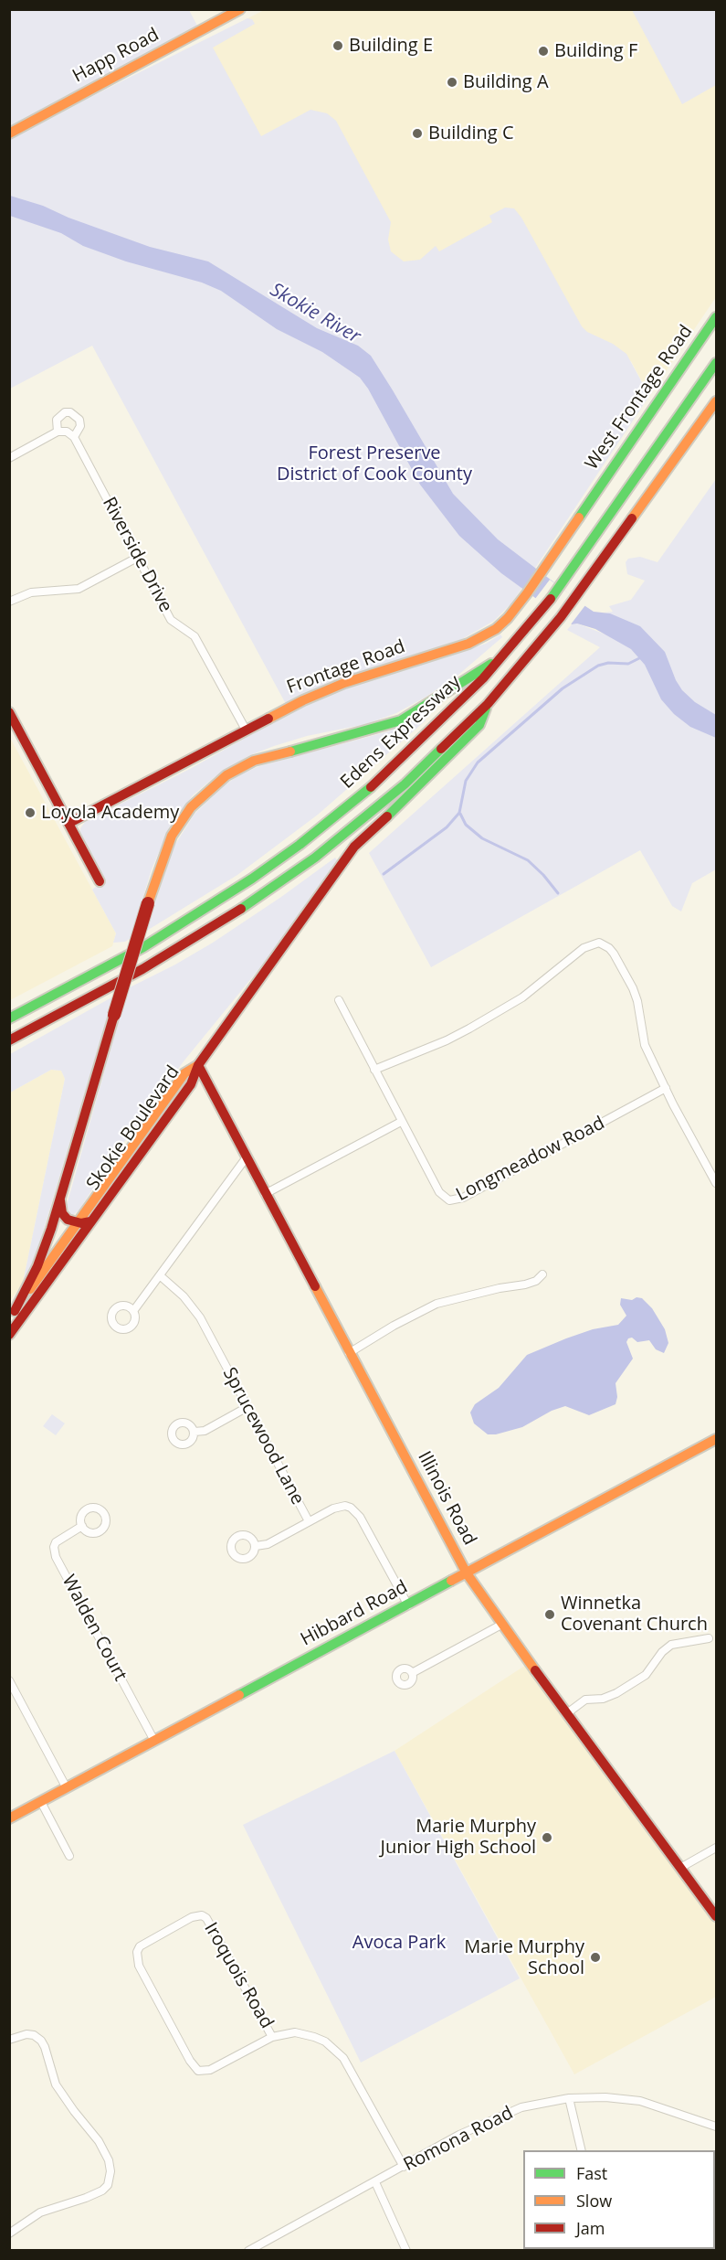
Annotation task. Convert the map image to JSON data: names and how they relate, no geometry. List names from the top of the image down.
{
  "streets": {
    "main road": [
      "Happ Road",
      "West Frontage Road",
      "Frontage Road",
      "Edens Expressway",
      "Skokie Boulevard",
      "Illinois Road",
      "Hibbard Road"
    ],
    "street": [
      "Riverside Drive",
      "Longmeadow Road",
      "Sprucewood Lane",
      "Walden Court",
      "Iroquois Road",
      "Romona Road"
    ]
  },
  "crossings": [
    ["West Frontage Road", "Frontage Road"],
    ["Riverside Drive", "Frontage Road"],
    ["Skokie Boulevard", "Illinois Road"],
    ["Sprucewood Lane", "Hibbard Road"],
    ["Illinois Road", "Hibbard Road"],
    ["Hibbard Road", "Walden Court"],
    ["Iroquois Road", "Romona Road"]
  ],
  "water": ["Skokie River"],
  "parks": ["Forest Preserve District of Cook County", "Avoca Park"],
  "places": [
    "Building E",
    "Building F",
    "Building A",
    "Building C",
    "Loyola Academy",
    "Winnetka Covenant Church",
    "Marie Murphy Junior High School",
    "Marie Murphy School"
  ],
  "legend": ["Fast", "Slow", "Jam"]
}
